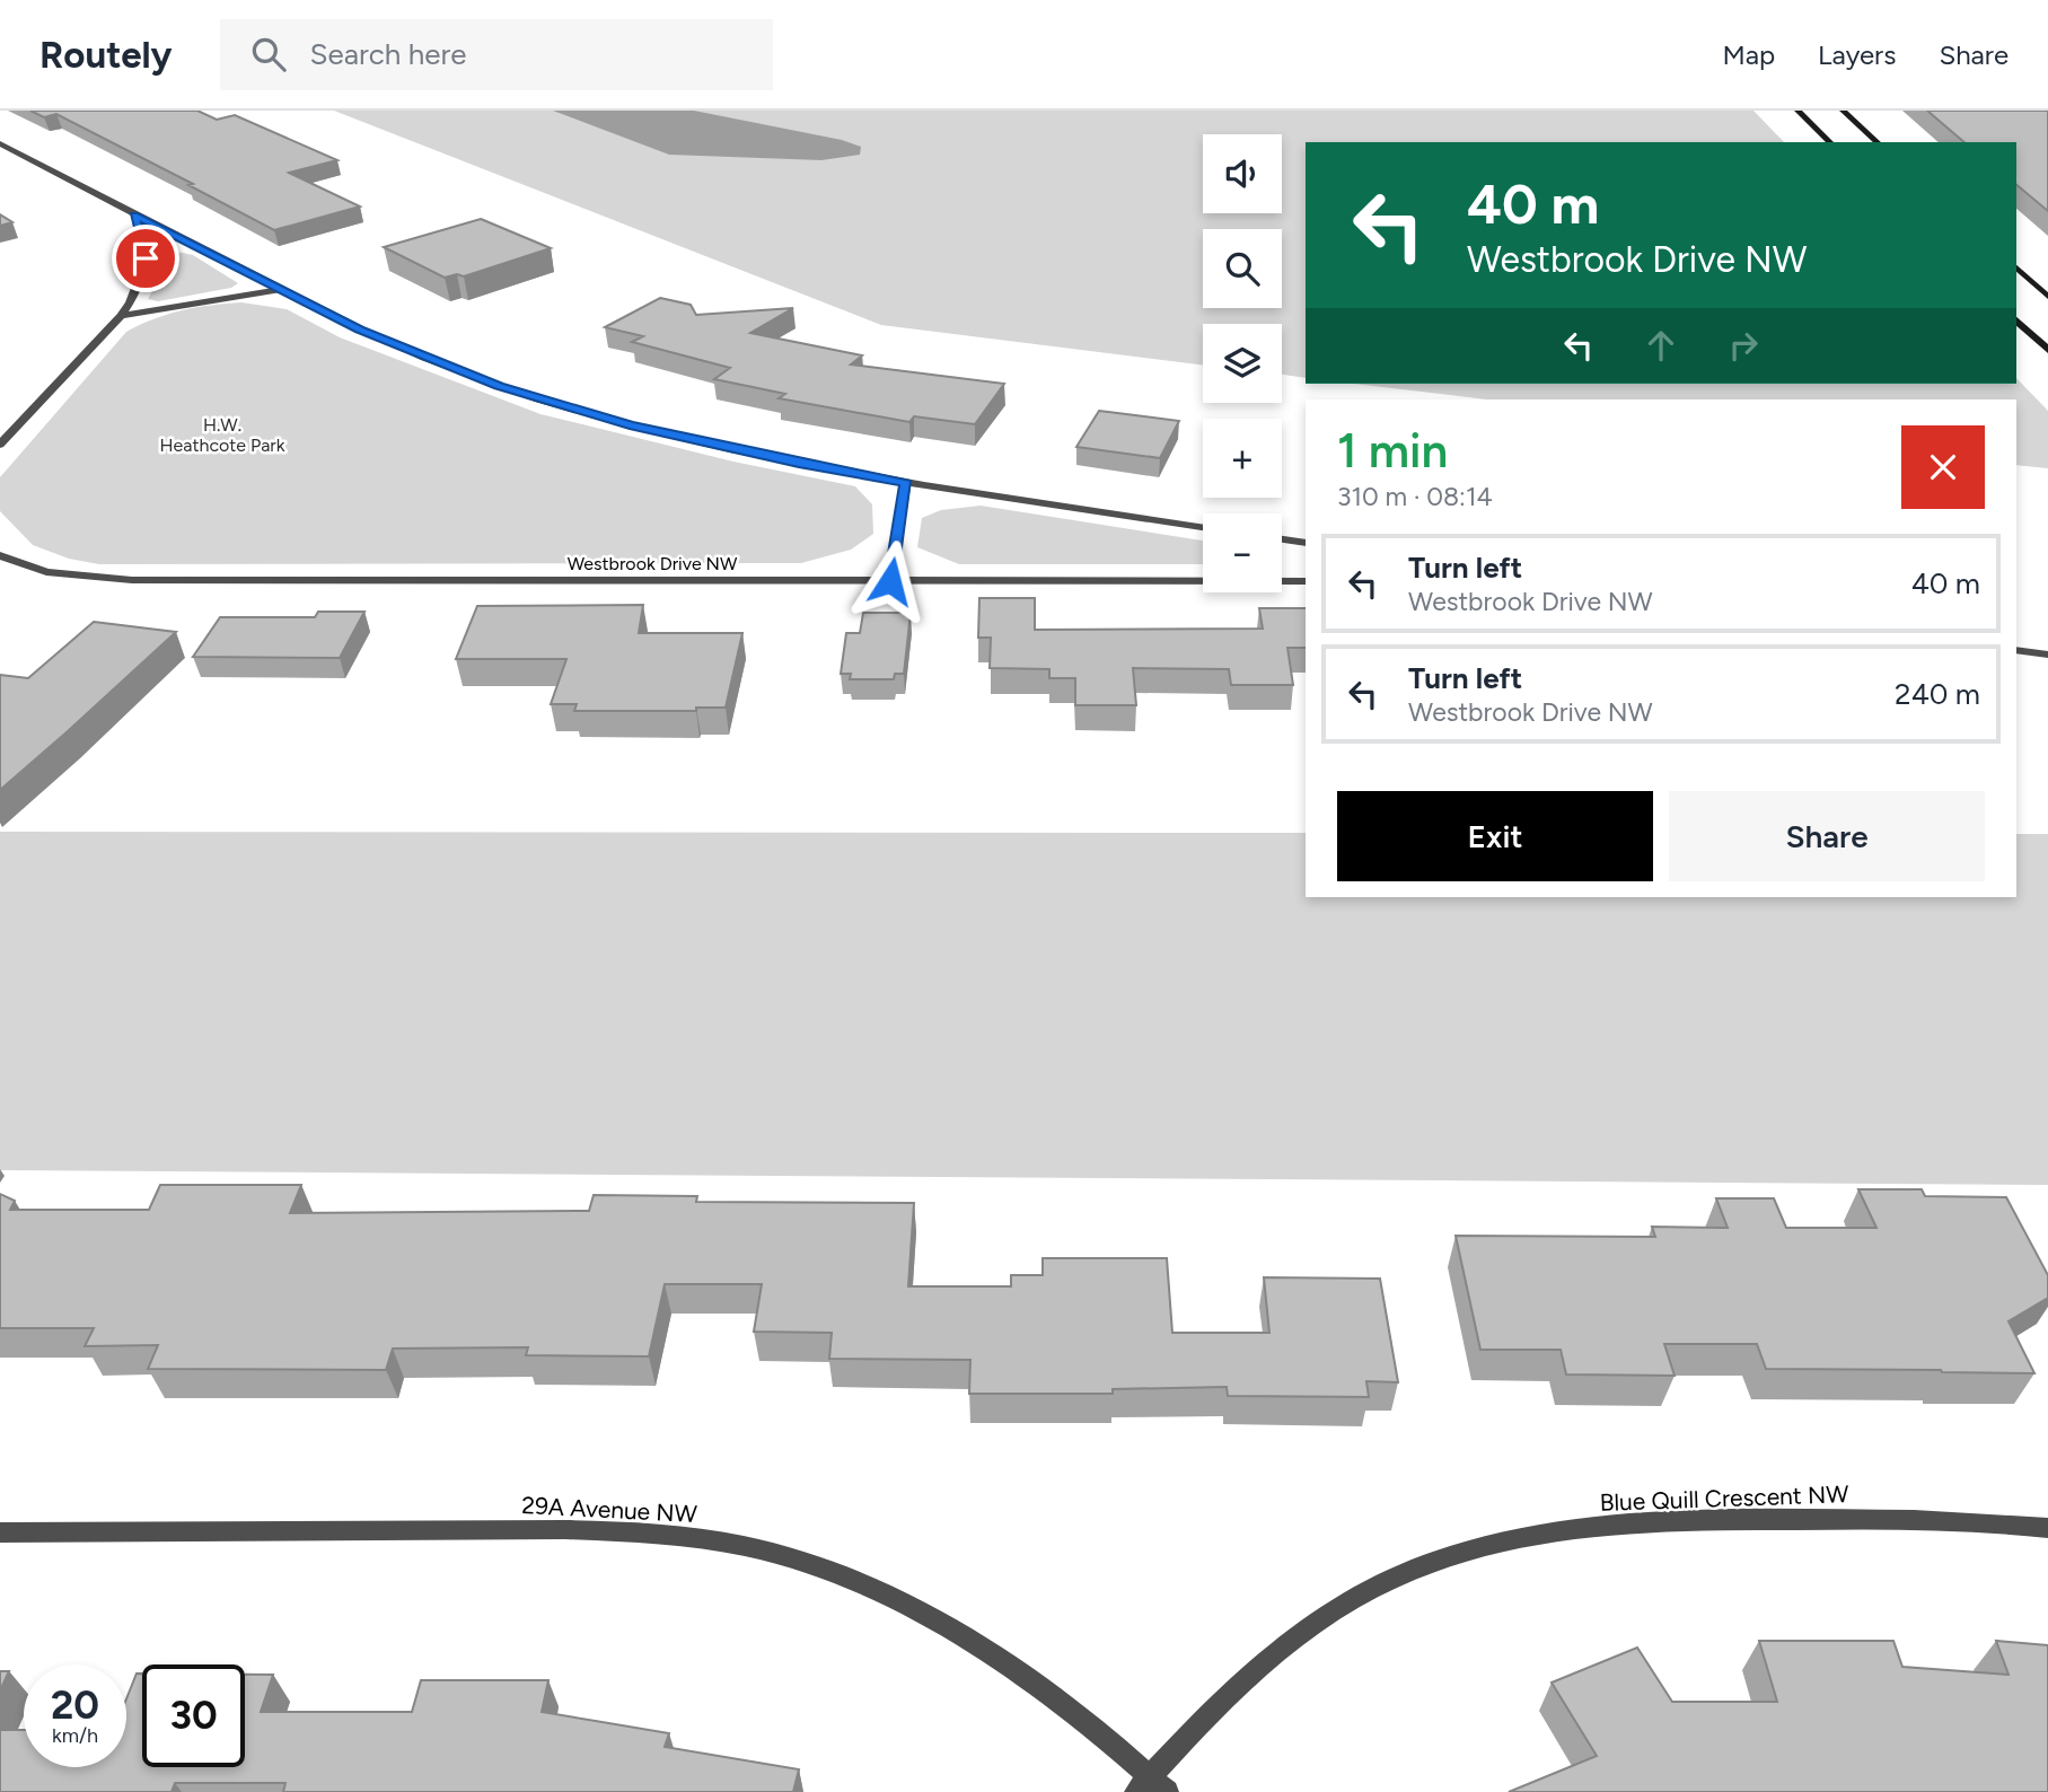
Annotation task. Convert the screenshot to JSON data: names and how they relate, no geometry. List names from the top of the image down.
{
  "streets": {
    "street": ["Westbrook Drive NW", "Blue Quill Crescent NW", "29A Avenue NW"]
  },
  "crossings": [
    ["Blue Quill Crescent NW", "29A Avenue NW"]
  ],
  "parks": ["H.W. Heathcote Park"],
  "page": {
    "header": "Routely",
    "search": "Search here",
    "nav": ["Map", "Layers", "Share"],
    "map_buttons": ["+", "−"],
    "turn": ["40 m", "Westbrook Drive NW"],
    "heading": ["1 min", "310 m · 08:14"],
    "list": [
      {
        "name": "Turn left",
        "note": "Westbrook Drive NW",
        "value": "40 m"
      },
      {
        "name": "Turn left",
        "note": "Westbrook Drive NW",
        "value": "240 m"
      }
    ],
    "buttons": ["Exit", "Share"],
    "speed": "20 km/h",
    "limit": "30"
  }
}
